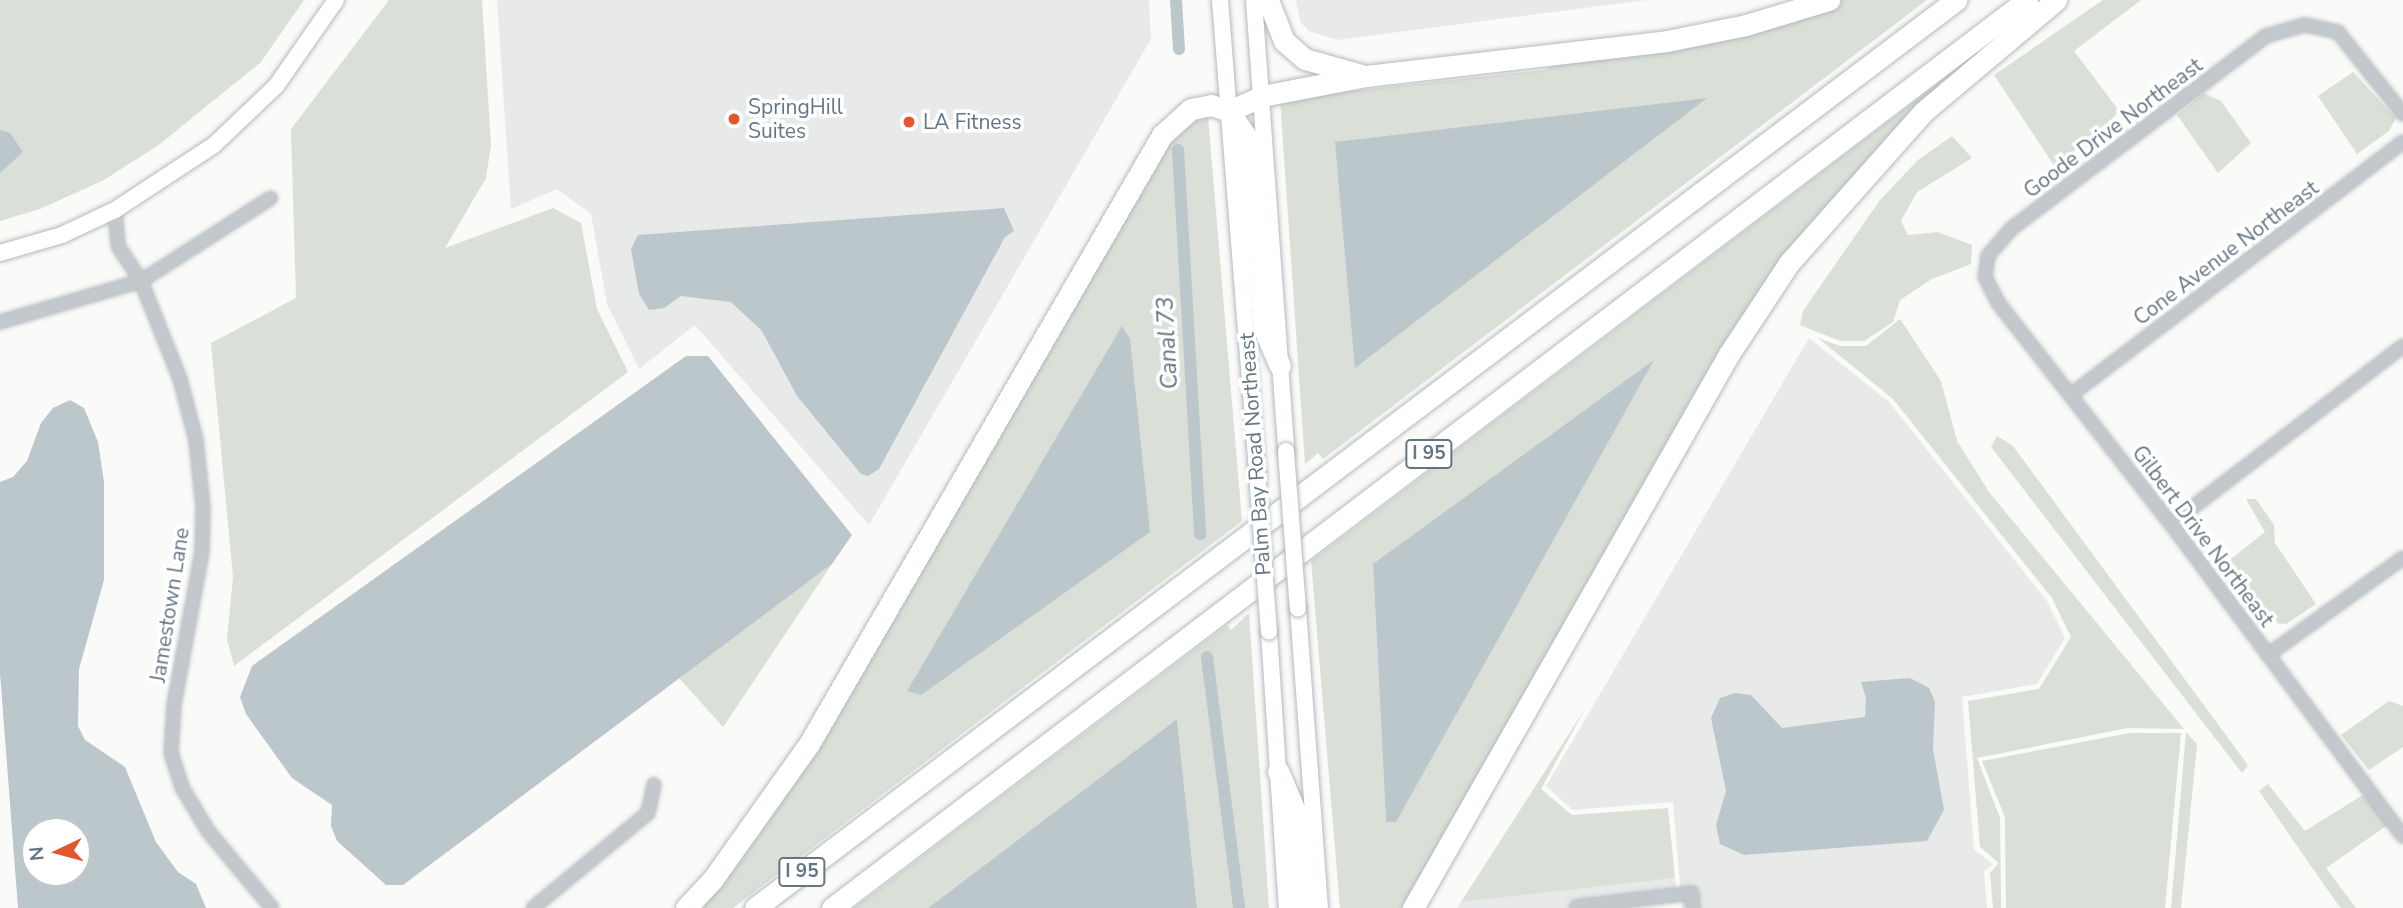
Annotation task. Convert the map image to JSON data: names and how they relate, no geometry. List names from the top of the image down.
{
  "streets": {
    "highway": ["I 95"],
    "main road": ["Palm Bay Road Northeast"],
    "street": [
      "Goode Drive Northeast",
      "Cone Avenue Northeast",
      "Gilbert Drive Northeast",
      "Jamestown Lane"
    ]
  },
  "crossings": [
    ["Goode Drive Northeast", "Gilbert Drive Northeast"],
    ["Cone Avenue Northeast", "Gilbert Drive Northeast"]
  ],
  "water": ["Canal 73"],
  "places": ["SpringHill Suites", "LA Fitness"],
  "north": "left"
}
